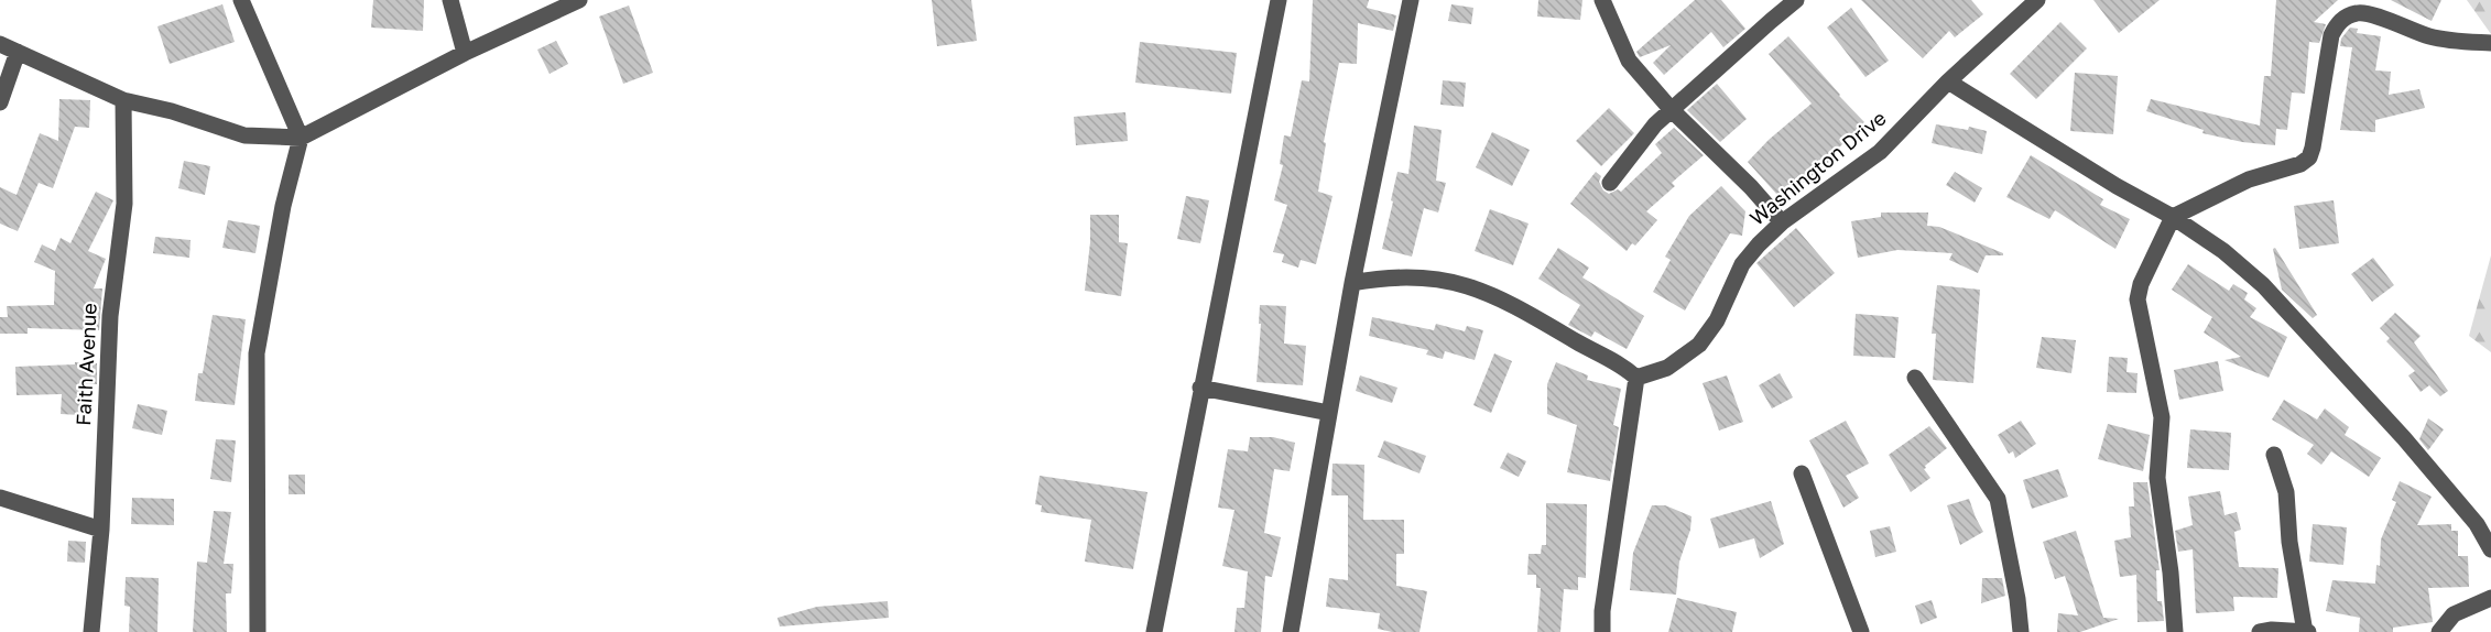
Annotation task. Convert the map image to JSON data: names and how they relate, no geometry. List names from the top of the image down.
{
  "streets": {
    "street": ["Washington Drive", "Faith Avenue"]
  }
}
